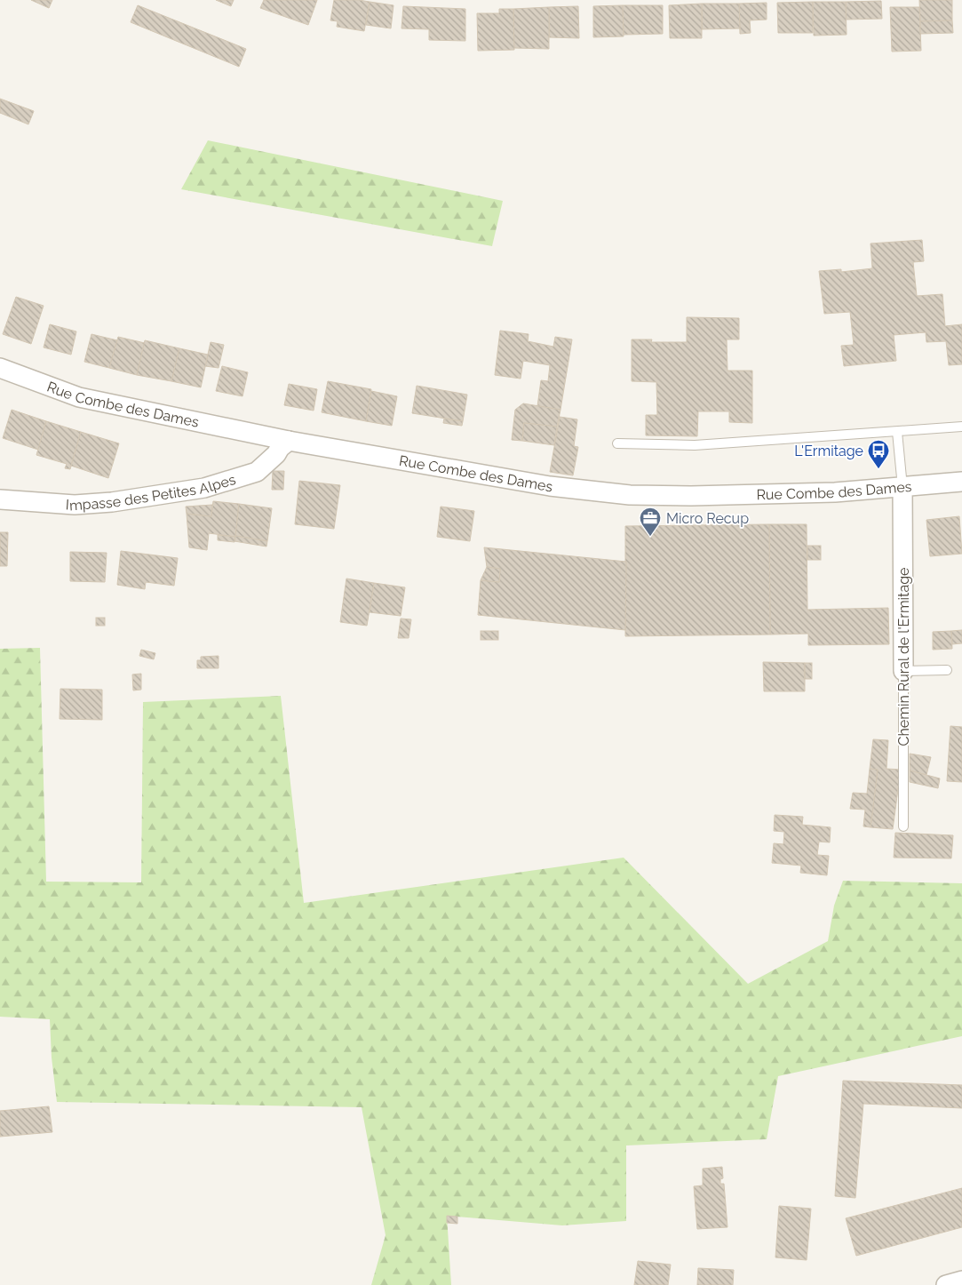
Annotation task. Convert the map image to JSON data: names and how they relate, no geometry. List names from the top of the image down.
{
  "streets": {
    "street": ["Rue Combe des Dames", "Impasse des Petites Alpes", "Chemin Rural de l'Ermitage"]
  },
  "crossings": [
    ["Rue Combe des Dames", "Impasse des Petites Alpes"],
    ["Rue Combe des Dames", "Chemin Rural de l'Ermitage"]
  ],
  "places": {
    "bus stop": ["L'Ermitage"],
    "office": ["Micro Recup"]
  }
}
